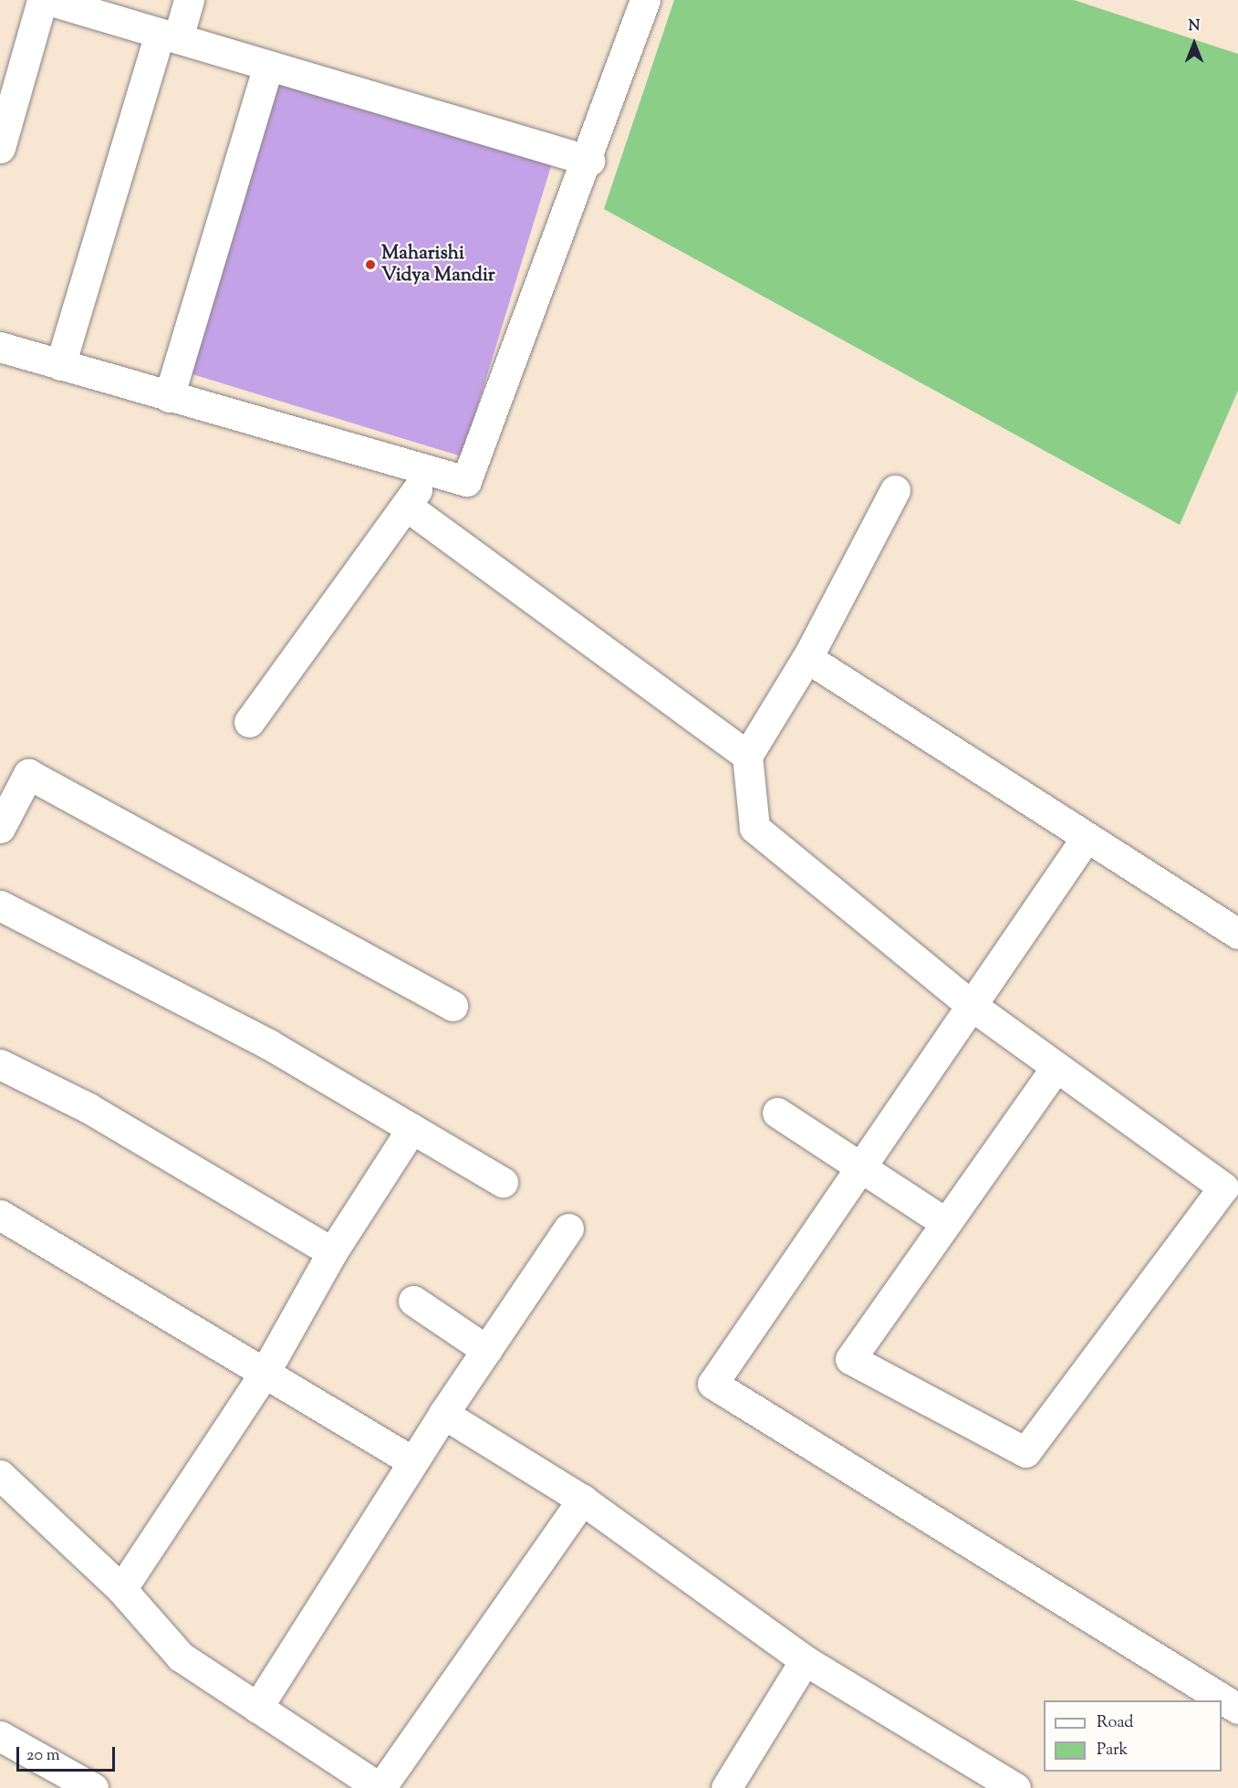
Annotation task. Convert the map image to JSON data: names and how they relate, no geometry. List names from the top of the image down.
{
  "places": ["Maharishi Vidya Mandir"],
  "legend": ["Road", "Park"],
  "scale_bar": "20 m",
  "north": "top"
}
